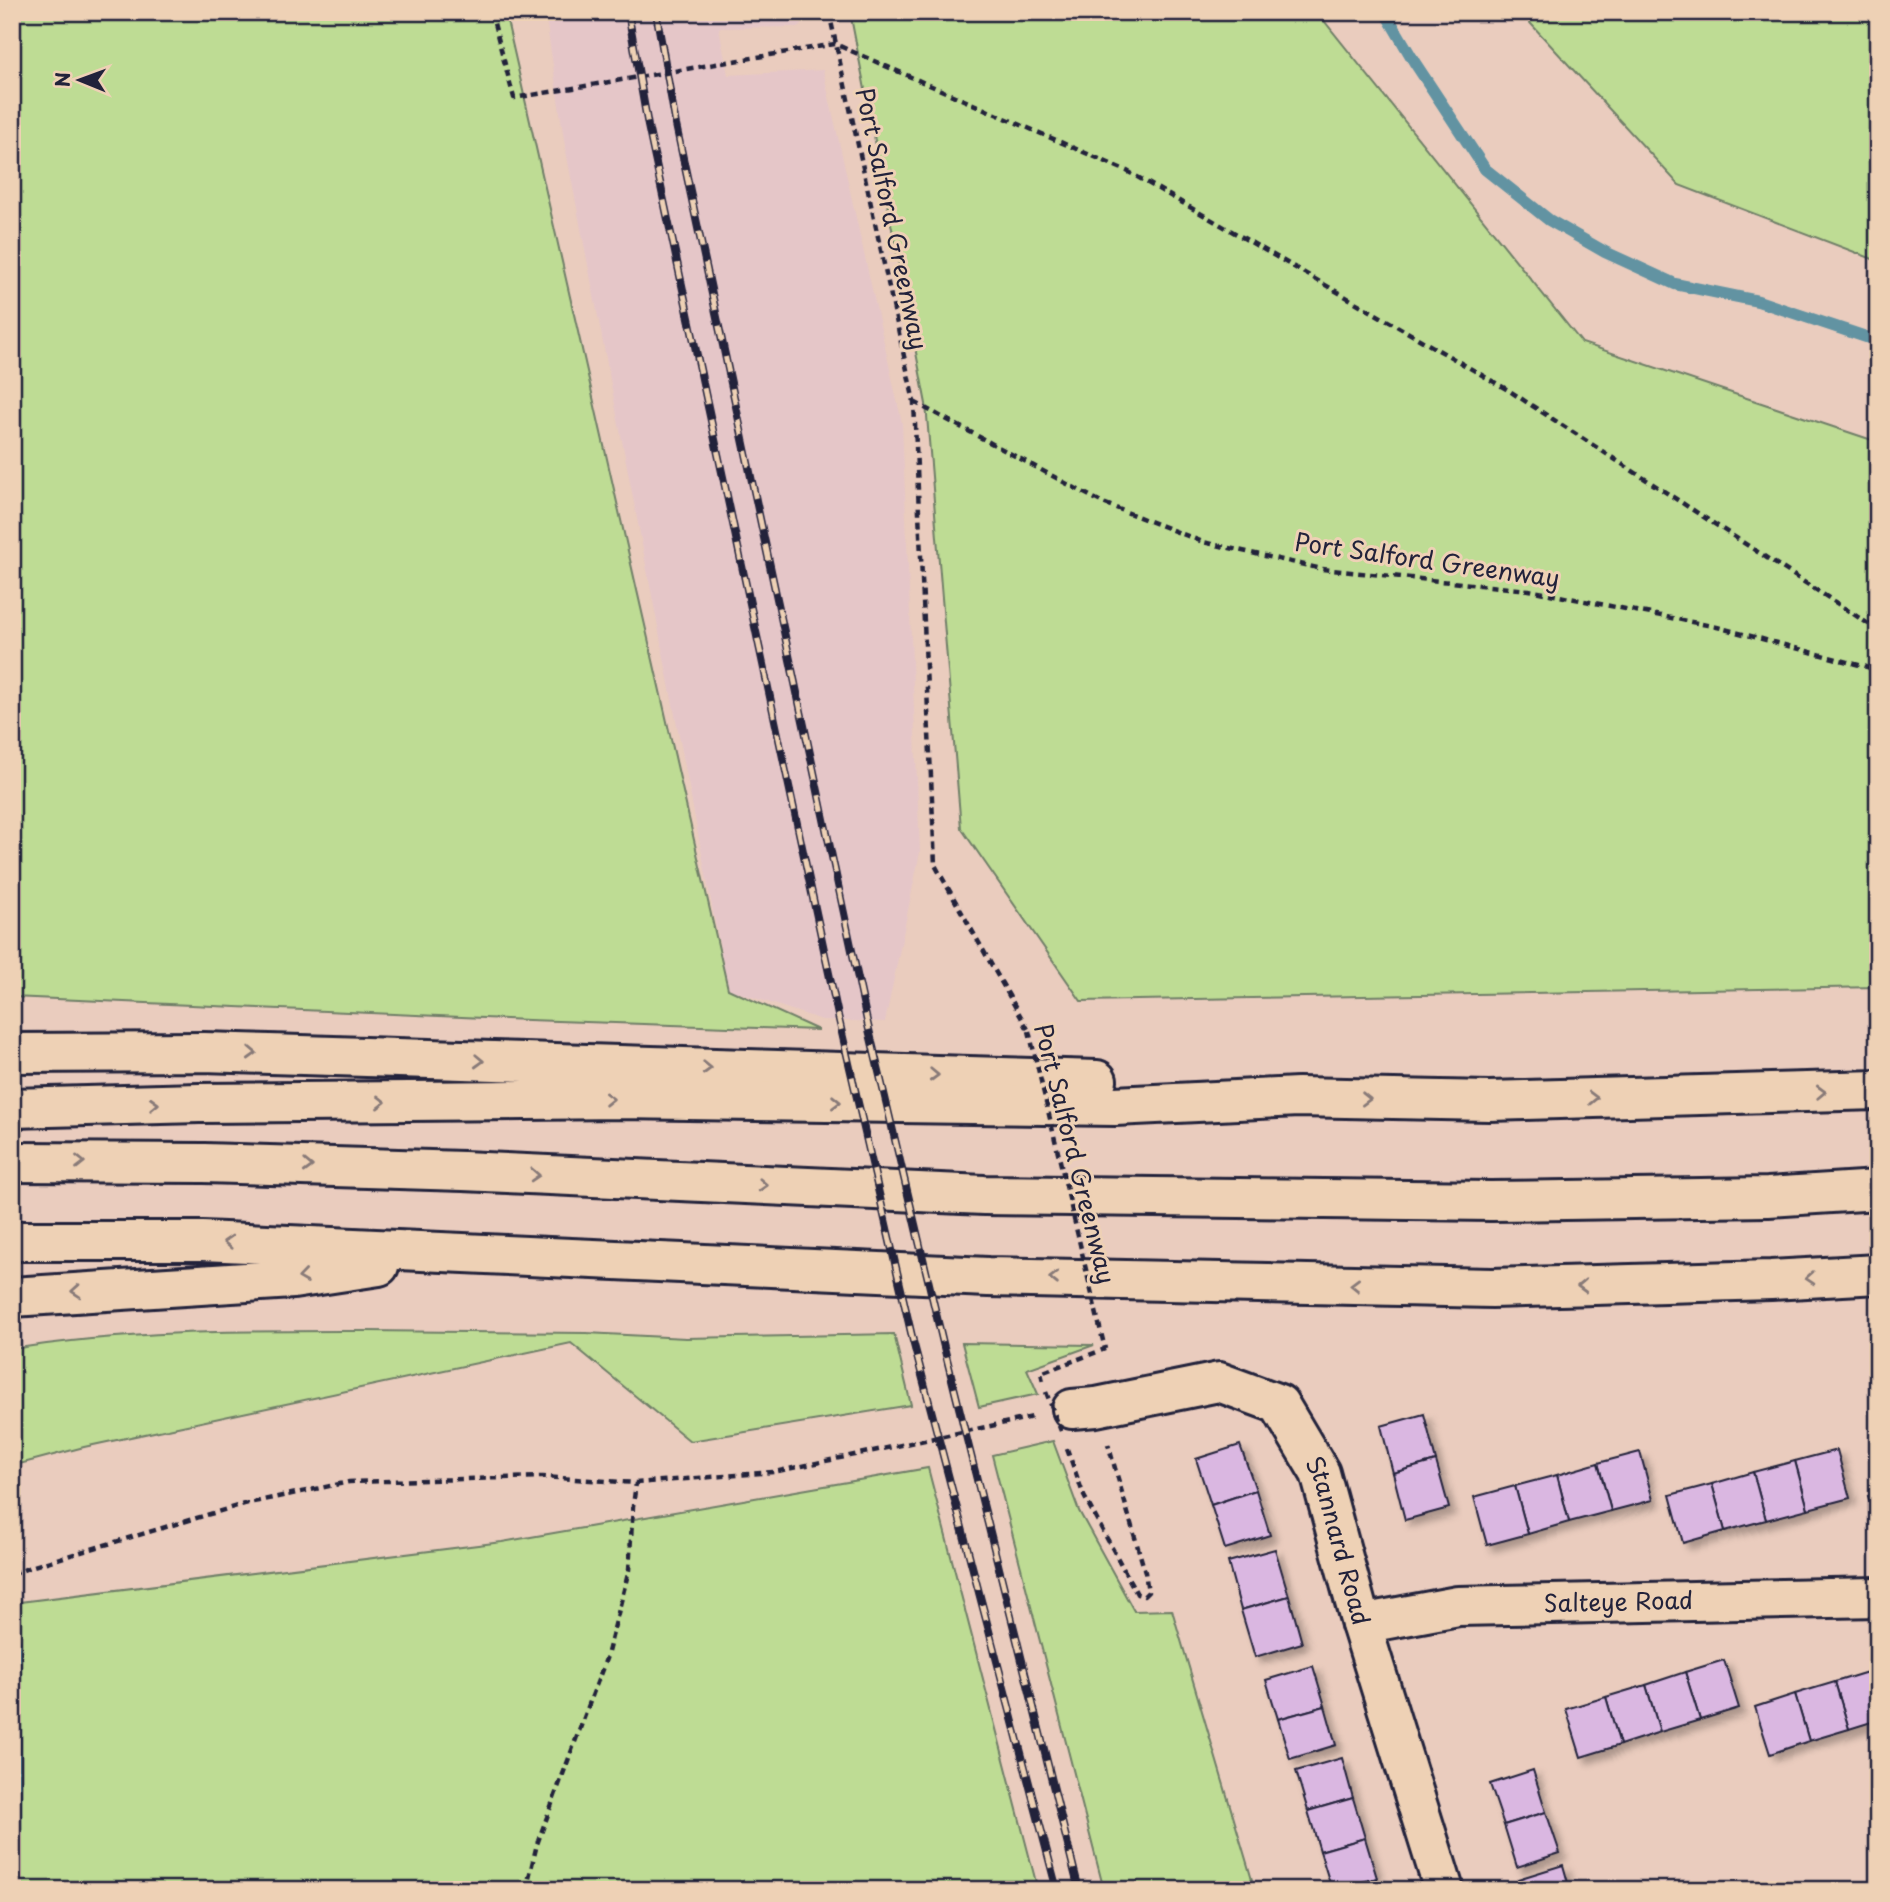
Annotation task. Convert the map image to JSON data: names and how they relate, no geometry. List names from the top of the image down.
{
  "streets": {
    "main road": ["Stannard Road", "Salteye Road"],
    "path": ["Port Salford Greenway"]
  },
  "crossings": [
    ["Stannard Road", "Salteye Road"]
  ],
  "north": "left"
}
